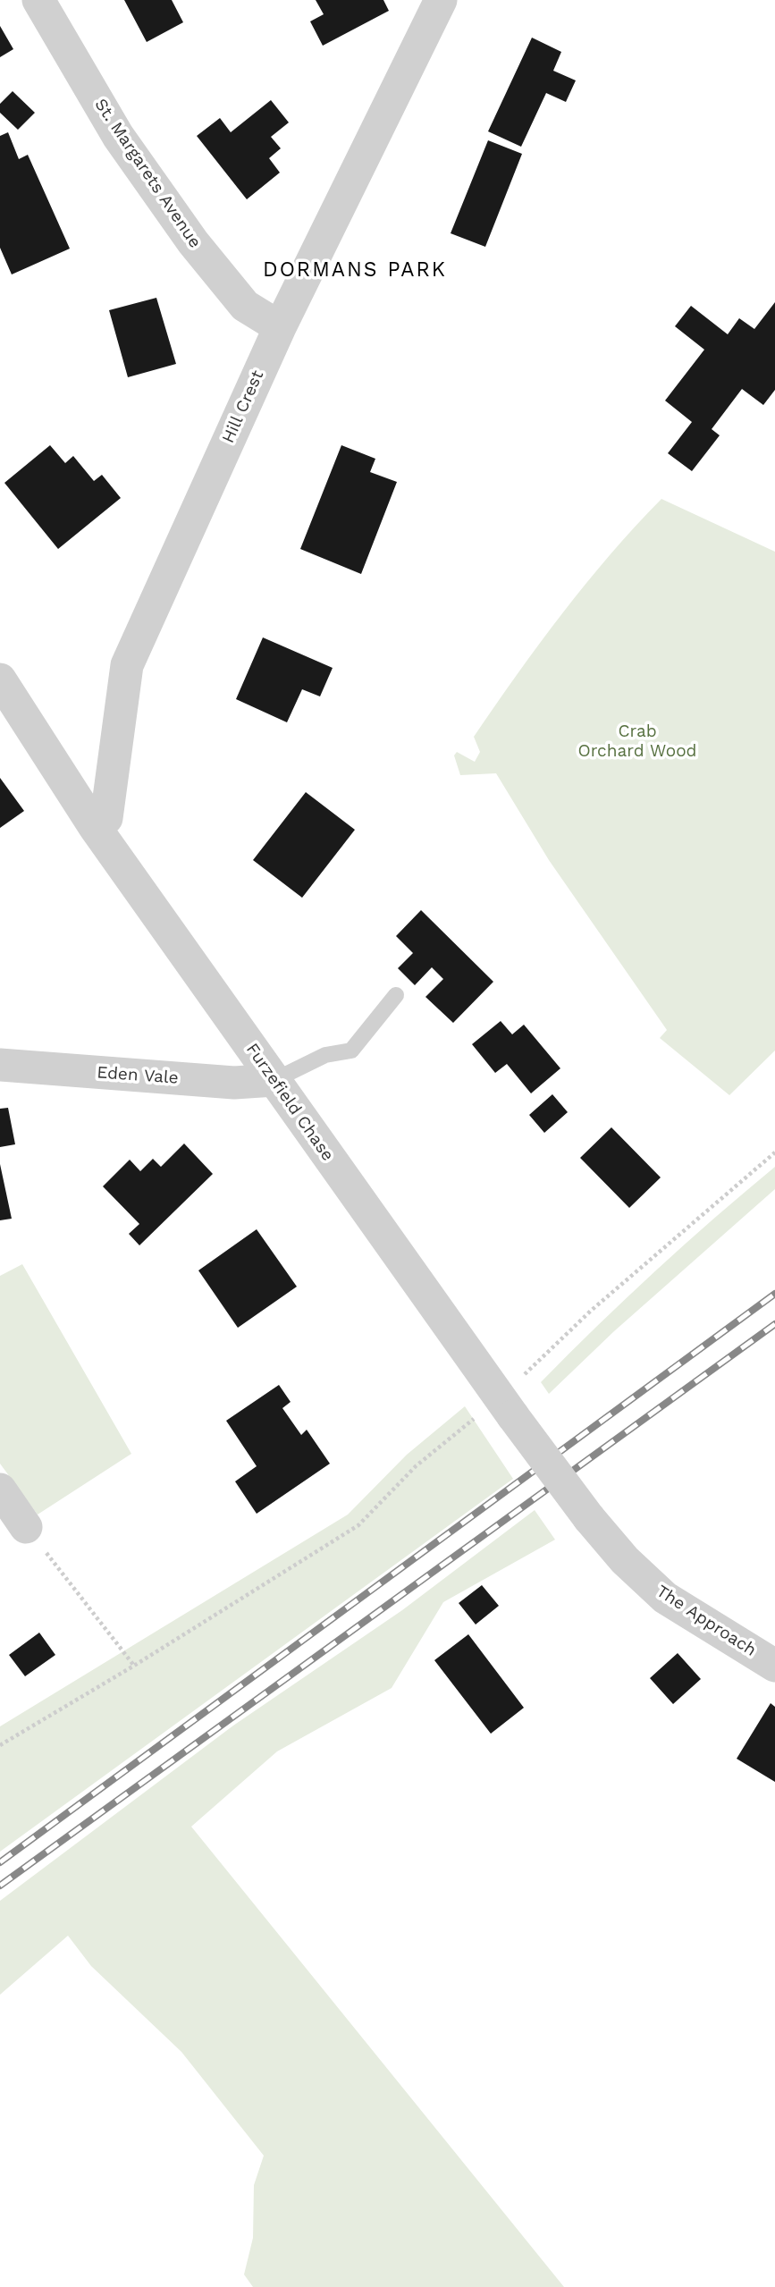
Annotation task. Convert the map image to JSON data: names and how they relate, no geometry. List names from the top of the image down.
{
  "streets": {
    "street": [
      "St. Margarets Avenue",
      "Hill Crest",
      "Eden Vale",
      "Furzefield Chase",
      "The Approach"
    ]
  },
  "crossings": [
    ["St. Margarets Avenue", "Hill Crest"],
    ["Hill Crest", "Furzefield Chase"],
    ["Eden Vale", "Furzefield Chase"],
    ["Furzefield Chase", "The Approach"]
  ],
  "districts": ["DORMANS PARK"],
  "parks": ["Crab Orchard Wood"]
}
